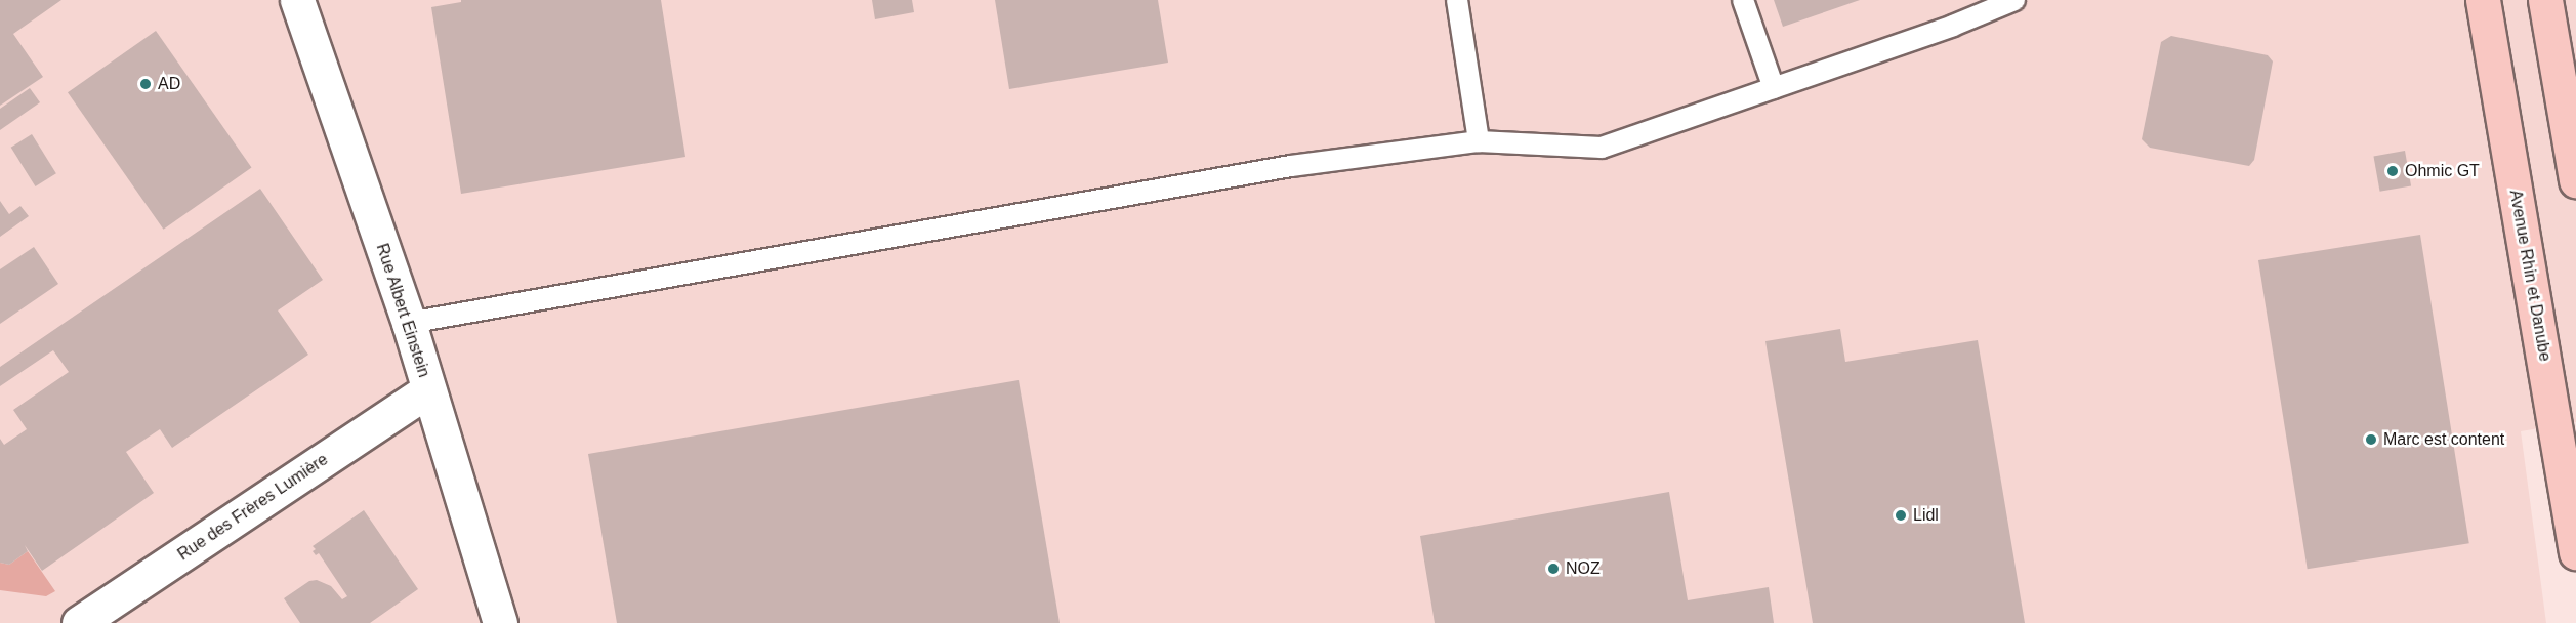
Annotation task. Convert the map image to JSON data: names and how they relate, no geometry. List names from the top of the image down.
{
  "streets": {
    "main road": ["Avenue Rhin et Danube"],
    "street": ["Rue Albert Einstein", "Rue des Frères Lumière"]
  },
  "crossings": [
    ["Rue Albert Einstein", "Rue des Frères Lumière"]
  ],
  "places": [
    "AD",
    "Ohmic GT",
    "Marc est content",
    "Lidl",
    "NOZ"
  ]
}
